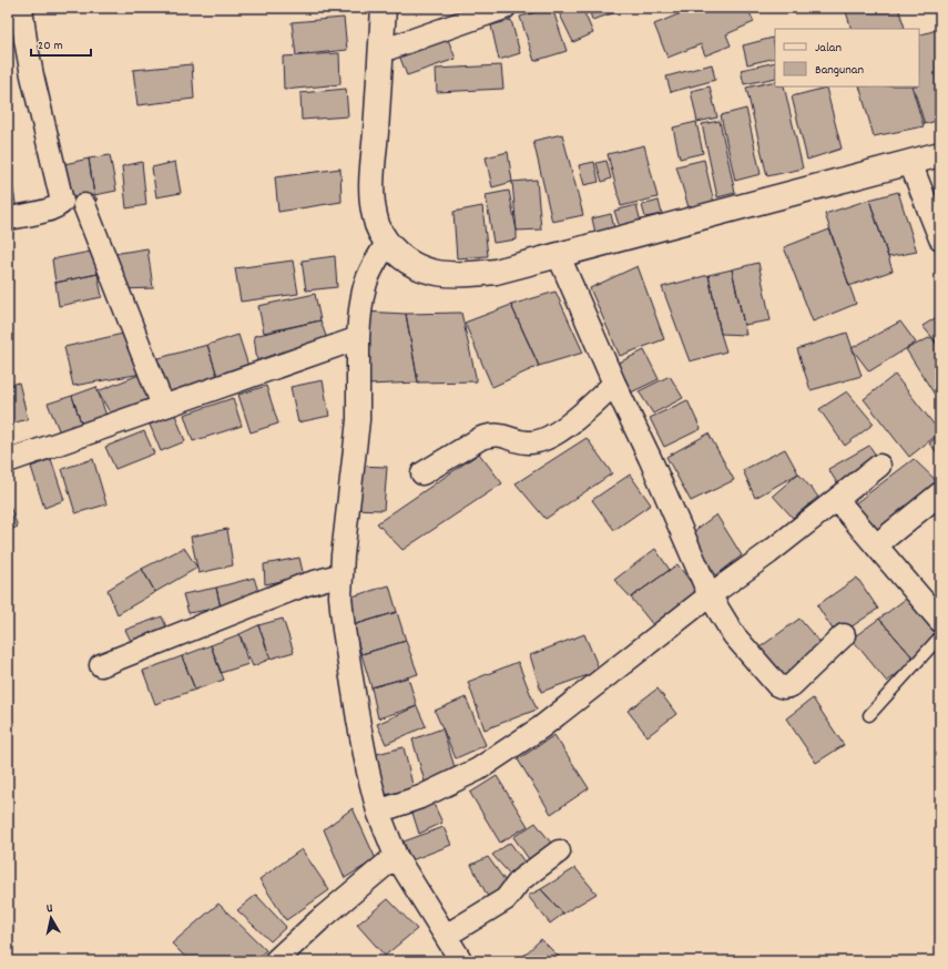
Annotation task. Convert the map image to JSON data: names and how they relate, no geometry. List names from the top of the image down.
{
  "legend": ["Jalan", "Bangunan"],
  "scale_bar": "20 m",
  "north": "top"
}
